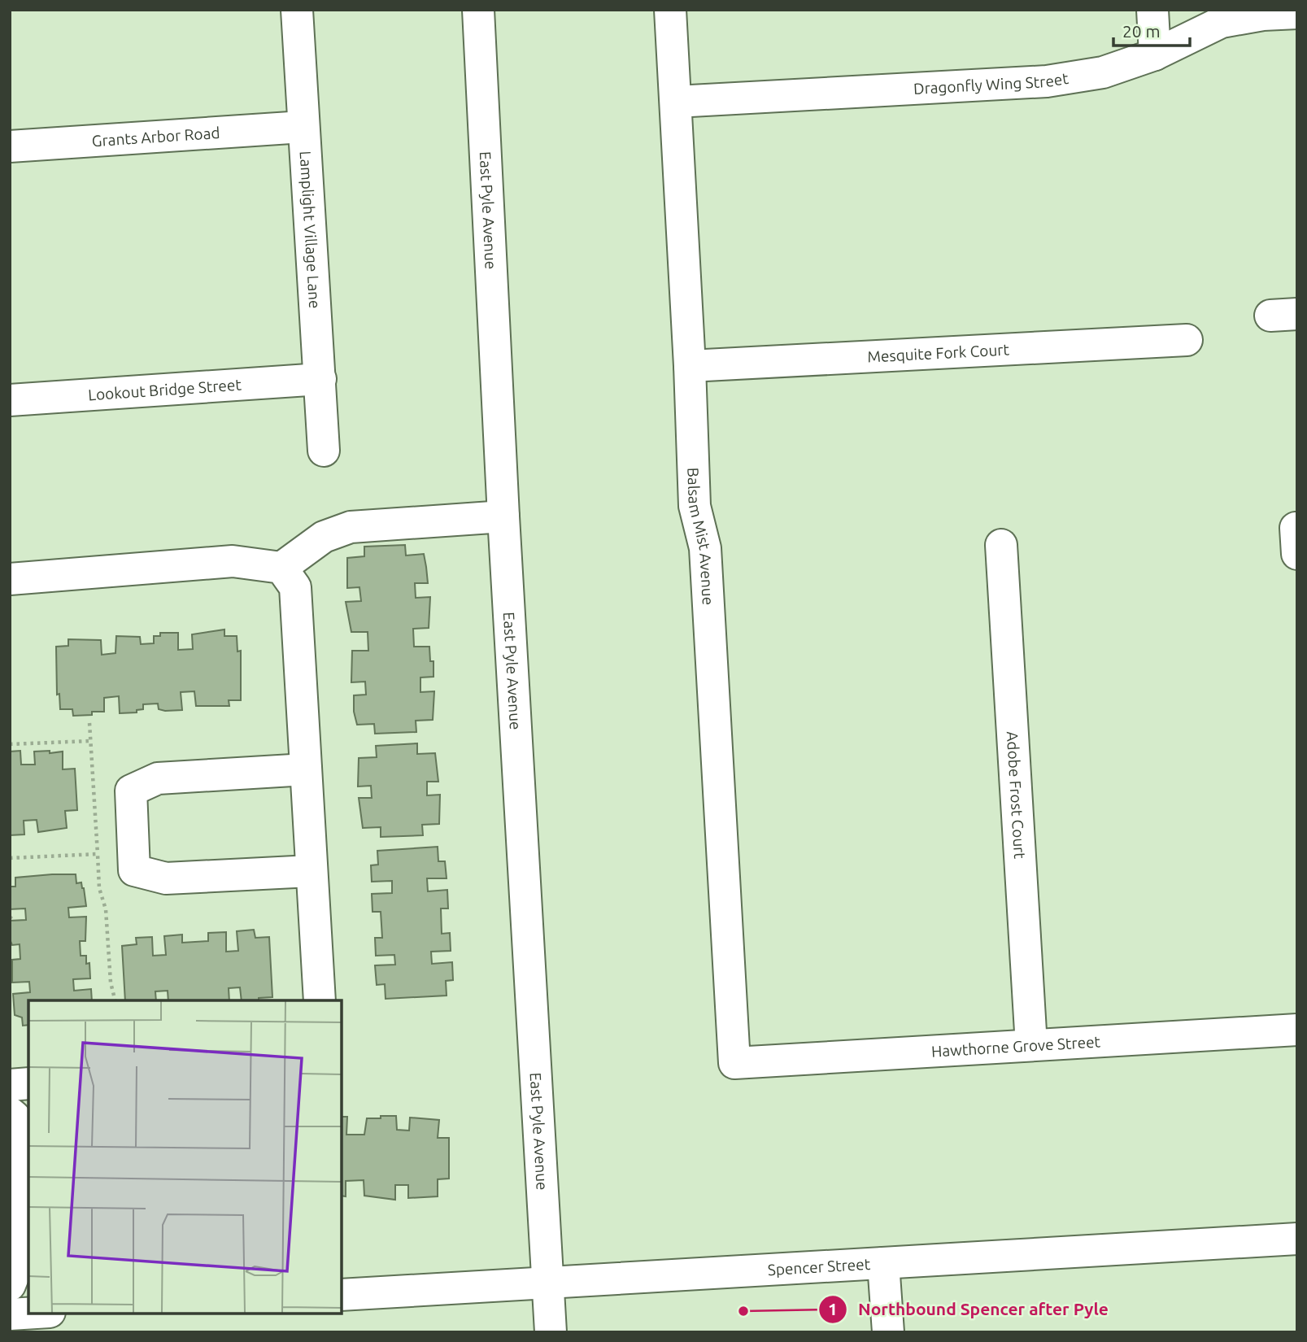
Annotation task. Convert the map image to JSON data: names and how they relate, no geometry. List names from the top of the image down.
{
  "streets": {
    "street": [
      "Dragonfly Wing Street",
      "Grants Arbor Road",
      "East Pyle Avenue",
      "Lamplight Village Lane",
      "Mesquite Fork Court",
      "Lookout Bridge Street",
      "Balsam Mist Avenue",
      "Adobe Frost Court",
      "Hawthorne Grove Street",
      "Spencer Street"
    ]
  },
  "crossings": [
    ["Dragonfly Wing Street", "Balsam Mist Avenue"],
    ["Grants Arbor Road", "Lamplight Village Lane"],
    ["East Pyle Avenue", "Spencer Street"],
    ["Lamplight Village Lane", "Lookout Bridge Street"],
    ["Mesquite Fork Court", "Balsam Mist Avenue"],
    ["Balsam Mist Avenue", "Hawthorne Grove Street"],
    ["Adobe Frost Court", "Hawthorne Grove Street"]
  ],
  "places": ["Northbound Spencer after Pyle"],
  "scale_bar": "20 m"
}
